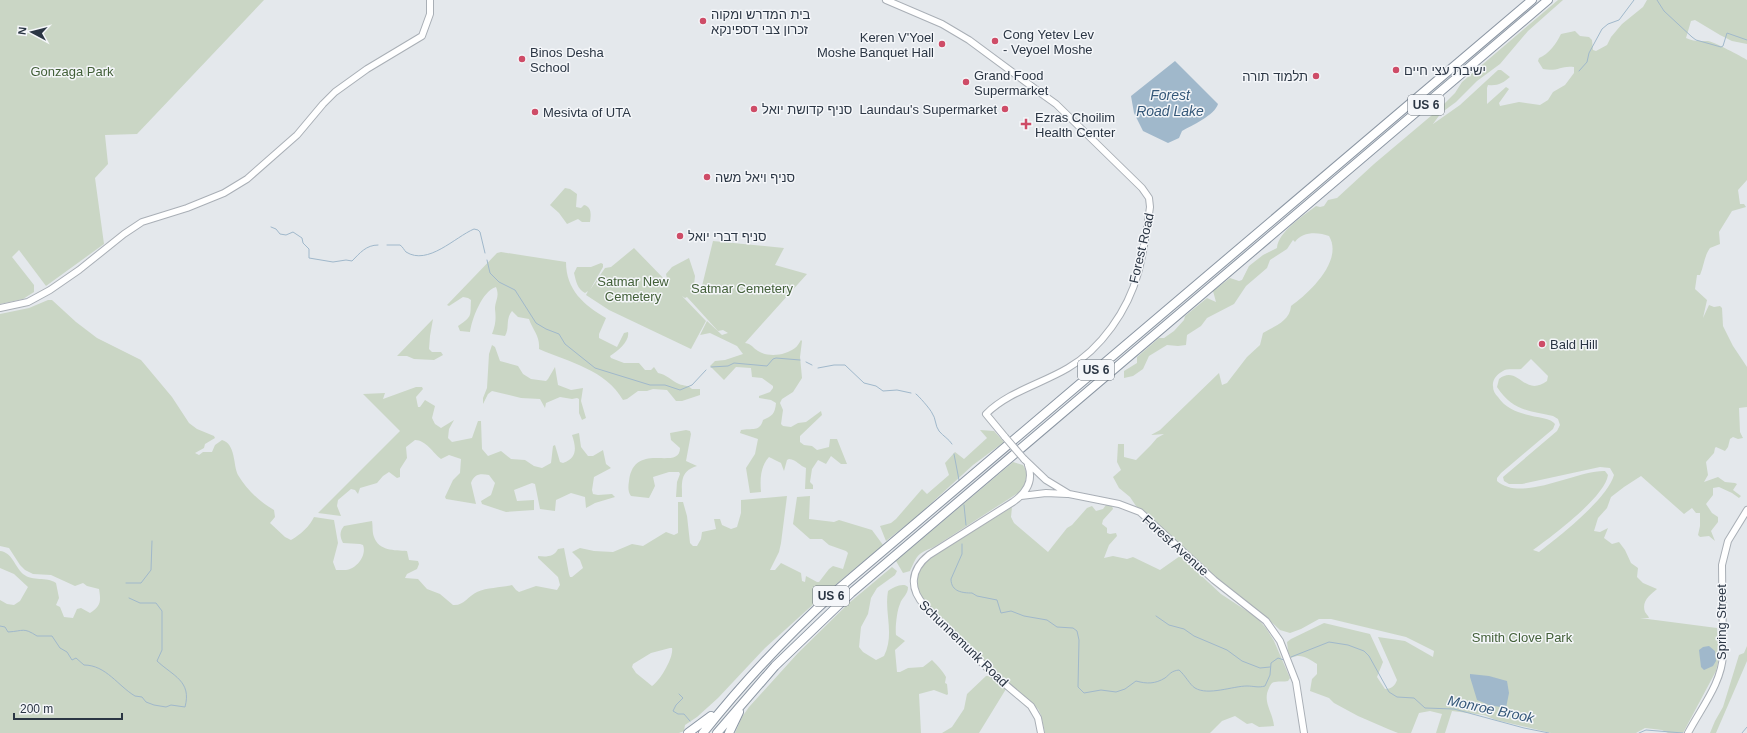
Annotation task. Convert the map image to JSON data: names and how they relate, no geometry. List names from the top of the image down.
{
  "streets": {
    "highway": ["US 6"],
    "street": [
      "Forest Road",
      "Forest Avenue",
      "Spring Street",
      "Schunnemunk Road"
    ]
  },
  "crossings": [
    ["Forest Road", "Forest Avenue"],
    ["Forest Avenue", "Schunnemunk Road"]
  ],
  "water": ["Forest Road Lake", "Monroe Brook"],
  "parks": [
    "Gonzaga Park",
    "Satmar New Cemetery",
    "Satmar Cemetery",
    "Smith Clove Park"
  ],
  "places": {
    "other": [
      "בית המדרש ומקוה זכרון צבי דספינקא",
      "Cong Yetev Lev - Veyoel Moshe",
      "Keren V'Yoel Moshe Banquet Hall",
      "Binos Desha School",
      "ישיבת עצי חיים",
      "תלמוד תורה",
      "Grand Food Supermarket",
      "סניף קדושת יואל",
      "Laundau's Supermarket",
      "Mesivta of UTA",
      "סניף ויאל משה",
      "סניף דברי יואל",
      "Bald Hill"
    ],
    "health": ["Ezras Choilim Health Center"]
  },
  "scale_bar": "200 m",
  "north": "left"
}
